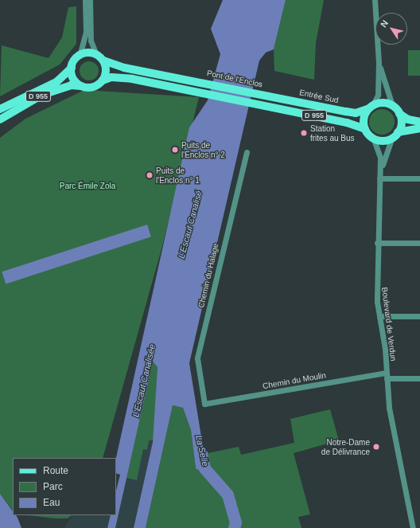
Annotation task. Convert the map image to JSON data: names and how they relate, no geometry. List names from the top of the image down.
{
  "streets": {
    "main road": ["Pont de l'Enclos", "D 955", "Entrée Sud"],
    "street": ["Chemin du Halage", "Boulevard de Verdun", "Chemin du Moulin"]
  },
  "crossings": [
    ["Pont de l'Enclos", "D 955"],
    ["Pont de l'Enclos", "Entrée Sud"],
    ["D 955", "Entrée Sud"],
    ["D 955", "Boulevard de Verdun"],
    ["Entrée Sud", "Boulevard de Verdun"],
    ["Chemin du Halage", "Chemin du Moulin"],
    ["Boulevard de Verdun", "Chemin du Moulin"]
  ],
  "water": ["L'Escaut Canalisé", "L'Escaut Canalisée", "La Selle"],
  "parks": ["Parc Émile Zola"],
  "places": [
    "Station frites au Bus",
    "Puits de l'Enclos n° 2",
    "Puits de l'Enclos n° 1",
    "Notre-Dame de Délivrance"
  ],
  "legend": ["Route", "Parc", "Eau"],
  "north": "top left"
}
